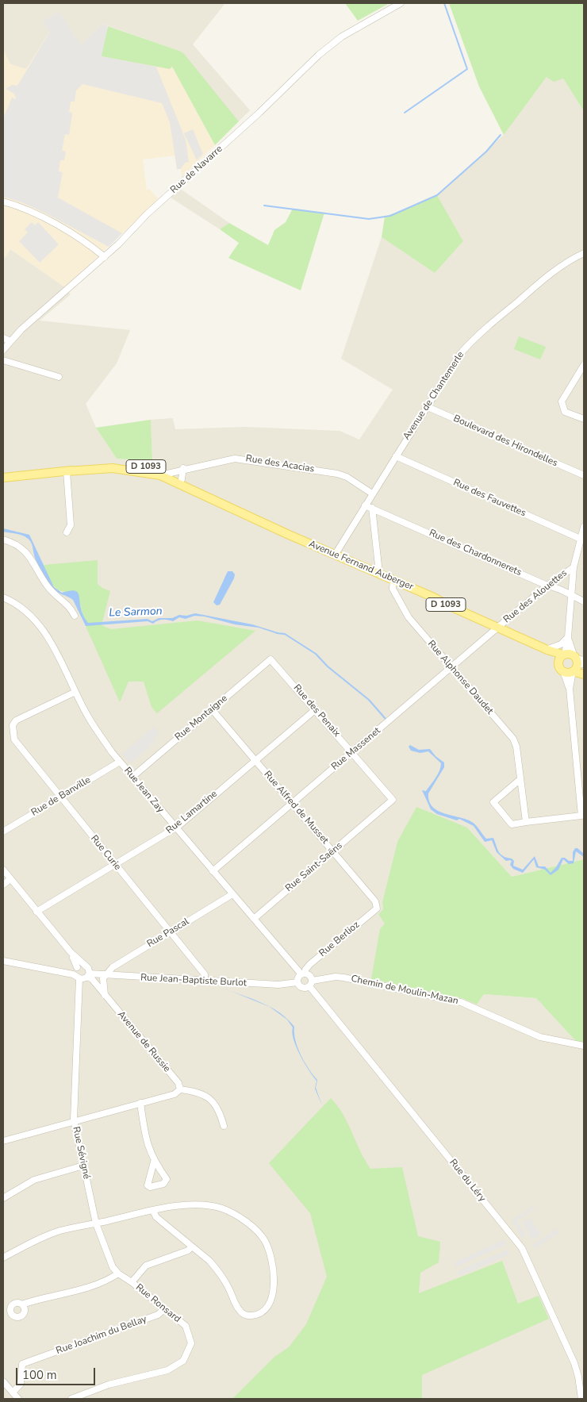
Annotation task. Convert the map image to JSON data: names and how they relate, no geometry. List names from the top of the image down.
{
  "streets": {
    "main road": ["D 1093", "Avenue Fernand Auberger"],
    "street": [
      "Rue de Navarre",
      "Avenue de Chantemerle",
      "Boulevard des Hirondelles",
      "Rue des Acacias",
      "Rue des Fauvettes",
      "Rue des Chardonnerets",
      "Rue des Alouettes",
      "Rue Alphonse Daudet",
      "Rue des Penaix",
      "Rue Montaigne",
      "Rue Massenet",
      "Rue Jean Zay",
      "Rue de Banville",
      "Rue Alfred de Musset",
      "Rue Lamartine",
      "Rue Curie",
      "Rue Saint-Saëns",
      "Rue Pascal",
      "Rue Berlioz",
      "Rue Jean-Baptiste Burlot",
      "Chemin de Moulin-Mazan",
      "Avenue de Russie",
      "Rue Sévigné",
      "Rue du Léry",
      "Rue Ronsard",
      "Rue Joachim du Bellay"
    ]
  },
  "crossings": [
    ["Avenue de Chantemerle", "Boulevard des Hirondelles"],
    ["Avenue de Chantemerle", "Rue des Acacias"],
    ["Avenue de Chantemerle", "Rue des Fauvettes"],
    ["Avenue de Chantemerle", "Rue des Chardonnerets"],
    ["Avenue de Chantemerle", "Avenue Fernand Auberger"],
    ["Rue des Acacias", "Avenue Fernand Auberger"],
    ["Rue des Chardonnerets", "Rue des Alouettes"],
    ["Avenue Fernand Auberger", "Rue des Alouettes"],
    ["Avenue Fernand Auberger", "Rue Alphonse Daudet"],
    ["Avenue Fernand Auberger", "Rue Massenet"],
    ["Rue des Alouettes", "Rue Massenet"],
    ["Rue Alphonse Daudet", "Rue Massenet"],
    ["Rue des Penaix", "Rue Montaigne"],
    ["Rue des Penaix", "Rue Massenet"],
    ["Rue des Penaix", "Rue Lamartine"],
    ["Rue des Penaix", "Rue Saint-Saëns"],
    ["Rue Montaigne", "Rue Jean Zay"],
    ["Rue Montaigne", "Rue Alfred de Musset"],
    ["Rue Massenet", "Rue Jean Zay"],
    ["Rue Massenet", "Rue Alfred de Musset"],
    ["Rue Jean Zay", "Rue de Banville"],
    ["Rue Jean Zay", "Rue Lamartine"],
    ["Rue Jean Zay", "Rue Curie"],
    ["Rue Jean Zay", "Rue Saint-Saëns"],
    ["Rue Jean Zay", "Rue Pascal"],
    ["Rue Jean Zay", "Rue Berlioz"],
    ["Rue Jean Zay", "Rue Jean-Baptiste Burlot"],
    ["Rue Jean Zay", "Chemin de Moulin-Mazan"],
    ["Rue Jean Zay", "Rue du Léry"],
    ["Rue de Banville", "Rue Curie"],
    ["Rue Alfred de Musset", "Rue Lamartine"],
    ["Rue Alfred de Musset", "Rue Saint-Saëns"],
    ["Rue Alfred de Musset", "Rue Berlioz"],
    ["Rue Lamartine", "Rue Curie"],
    ["Rue Curie", "Rue Pascal"],
    ["Rue Curie", "Rue Jean-Baptiste Burlot"],
    ["Rue Pascal", "Rue Jean-Baptiste Burlot"],
    ["Rue Berlioz", "Rue Jean-Baptiste Burlot"],
    ["Rue Berlioz", "Chemin de Moulin-Mazan"],
    ["Rue Berlioz", "Rue du Léry"],
    ["Rue Jean-Baptiste Burlot", "Chemin de Moulin-Mazan"],
    ["Rue Jean-Baptiste Burlot", "Avenue de Russie"],
    ["Rue Jean-Baptiste Burlot", "Rue Sévigné"],
    ["Rue Jean-Baptiste Burlot", "Rue du Léry"],
    ["Chemin de Moulin-Mazan", "Rue du Léry"],
    ["Avenue de Russie", "Rue Sévigné"],
    ["Rue Sévigné", "Rue Ronsard"],
    ["Rue Ronsard", "Rue Joachim du Bellay"]
  ],
  "water": ["Le Sarmon"],
  "scale_bar": "100 m"
}
